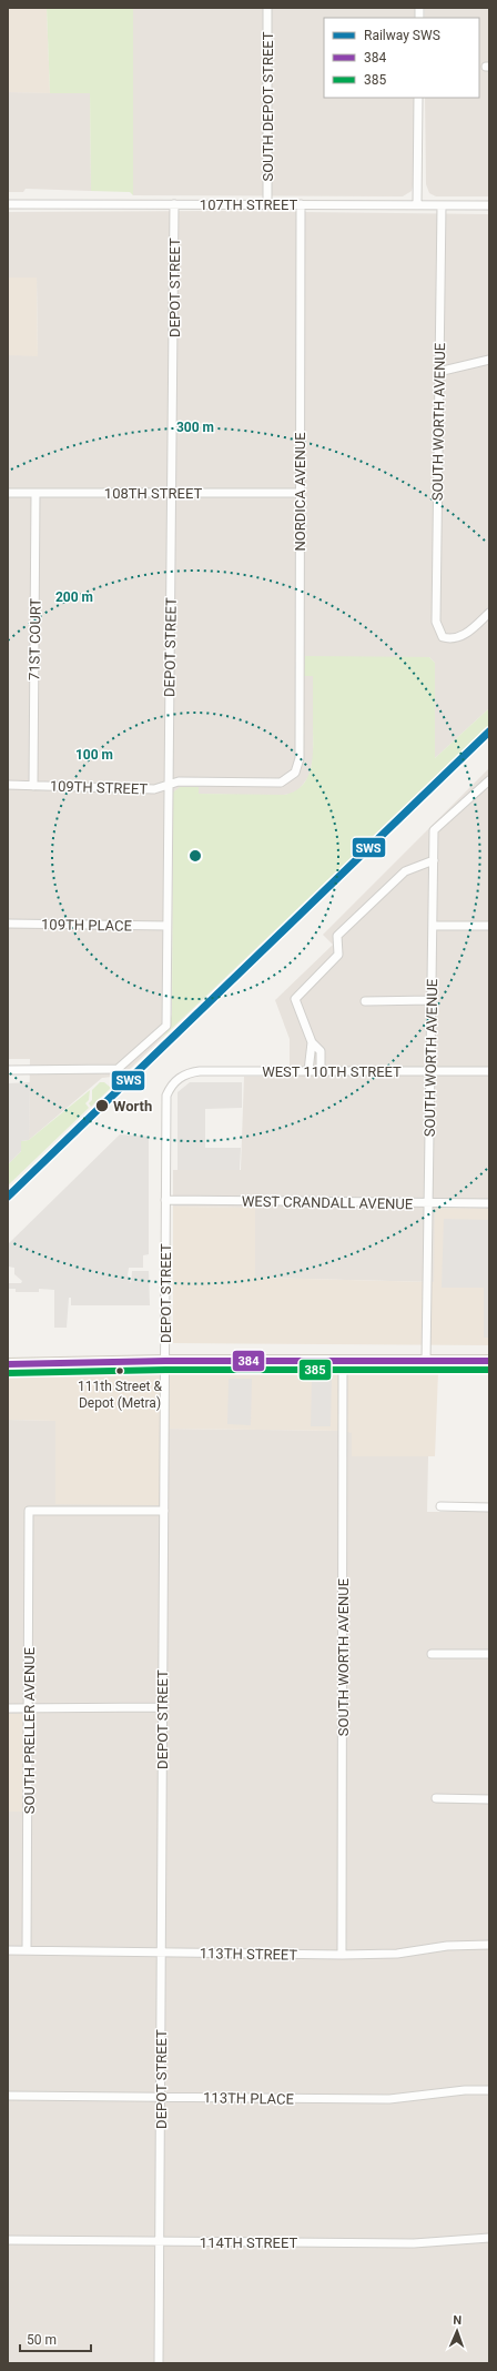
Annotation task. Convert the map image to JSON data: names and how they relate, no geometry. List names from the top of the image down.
{
  "streets": {
    "street": [
      "SOUTH DEPOT STREET",
      "107TH STREET",
      "DEPOT STREET",
      "SOUTH WORTH AVENUE",
      "NORDICA AVENUE",
      "108TH STREET",
      "71ST COURT",
      "109TH STREET",
      "109TH PLACE",
      "WEST 110TH STREET",
      "WEST CRANDALL AVENUE",
      "SOUTH PRELLER AVENUE",
      "113TH STREET",
      "113TH PLACE",
      "114TH STREET"
    ]
  },
  "crossings": [
    ["SOUTH DEPOT STREET", "107TH STREET"],
    ["107TH STREET", "DEPOT STREET"],
    ["107TH STREET", "SOUTH WORTH AVENUE"],
    ["107TH STREET", "NORDICA AVENUE"],
    ["DEPOT STREET", "108TH STREET"],
    ["DEPOT STREET", "109TH STREET"],
    ["DEPOT STREET", "109TH PLACE"],
    ["DEPOT STREET", "WEST 110TH STREET"],
    ["DEPOT STREET", "WEST CRANDALL AVENUE"],
    ["DEPOT STREET", "SOUTH PRELLER AVENUE"],
    ["DEPOT STREET", "113TH STREET"],
    ["DEPOT STREET", "113TH PLACE"],
    ["DEPOT STREET", "114TH STREET"],
    ["SOUTH WORTH AVENUE", "WEST 110TH STREET"],
    ["SOUTH WORTH AVENUE", "WEST CRANDALL AVENUE"],
    ["SOUTH WORTH AVENUE", "113TH STREET"],
    ["NORDICA AVENUE", "108TH STREET"],
    ["NORDICA AVENUE", "109TH STREET"],
    ["108TH STREET", "71ST COURT"],
    ["71ST COURT", "109TH STREET"],
    ["SOUTH PRELLER AVENUE", "113TH STREET"]
  ],
  "places": ["Worth", "111th Street & Depot (Metra)"],
  "lines": ["rail line SWS", "transit line 384", "transit line 385"],
  "legend": ["Railway SWS", "384", "385"],
  "scale_bar": "50 m",
  "north": "top",
  "rings": ["300 m", "200 m", "100 m"]
}
